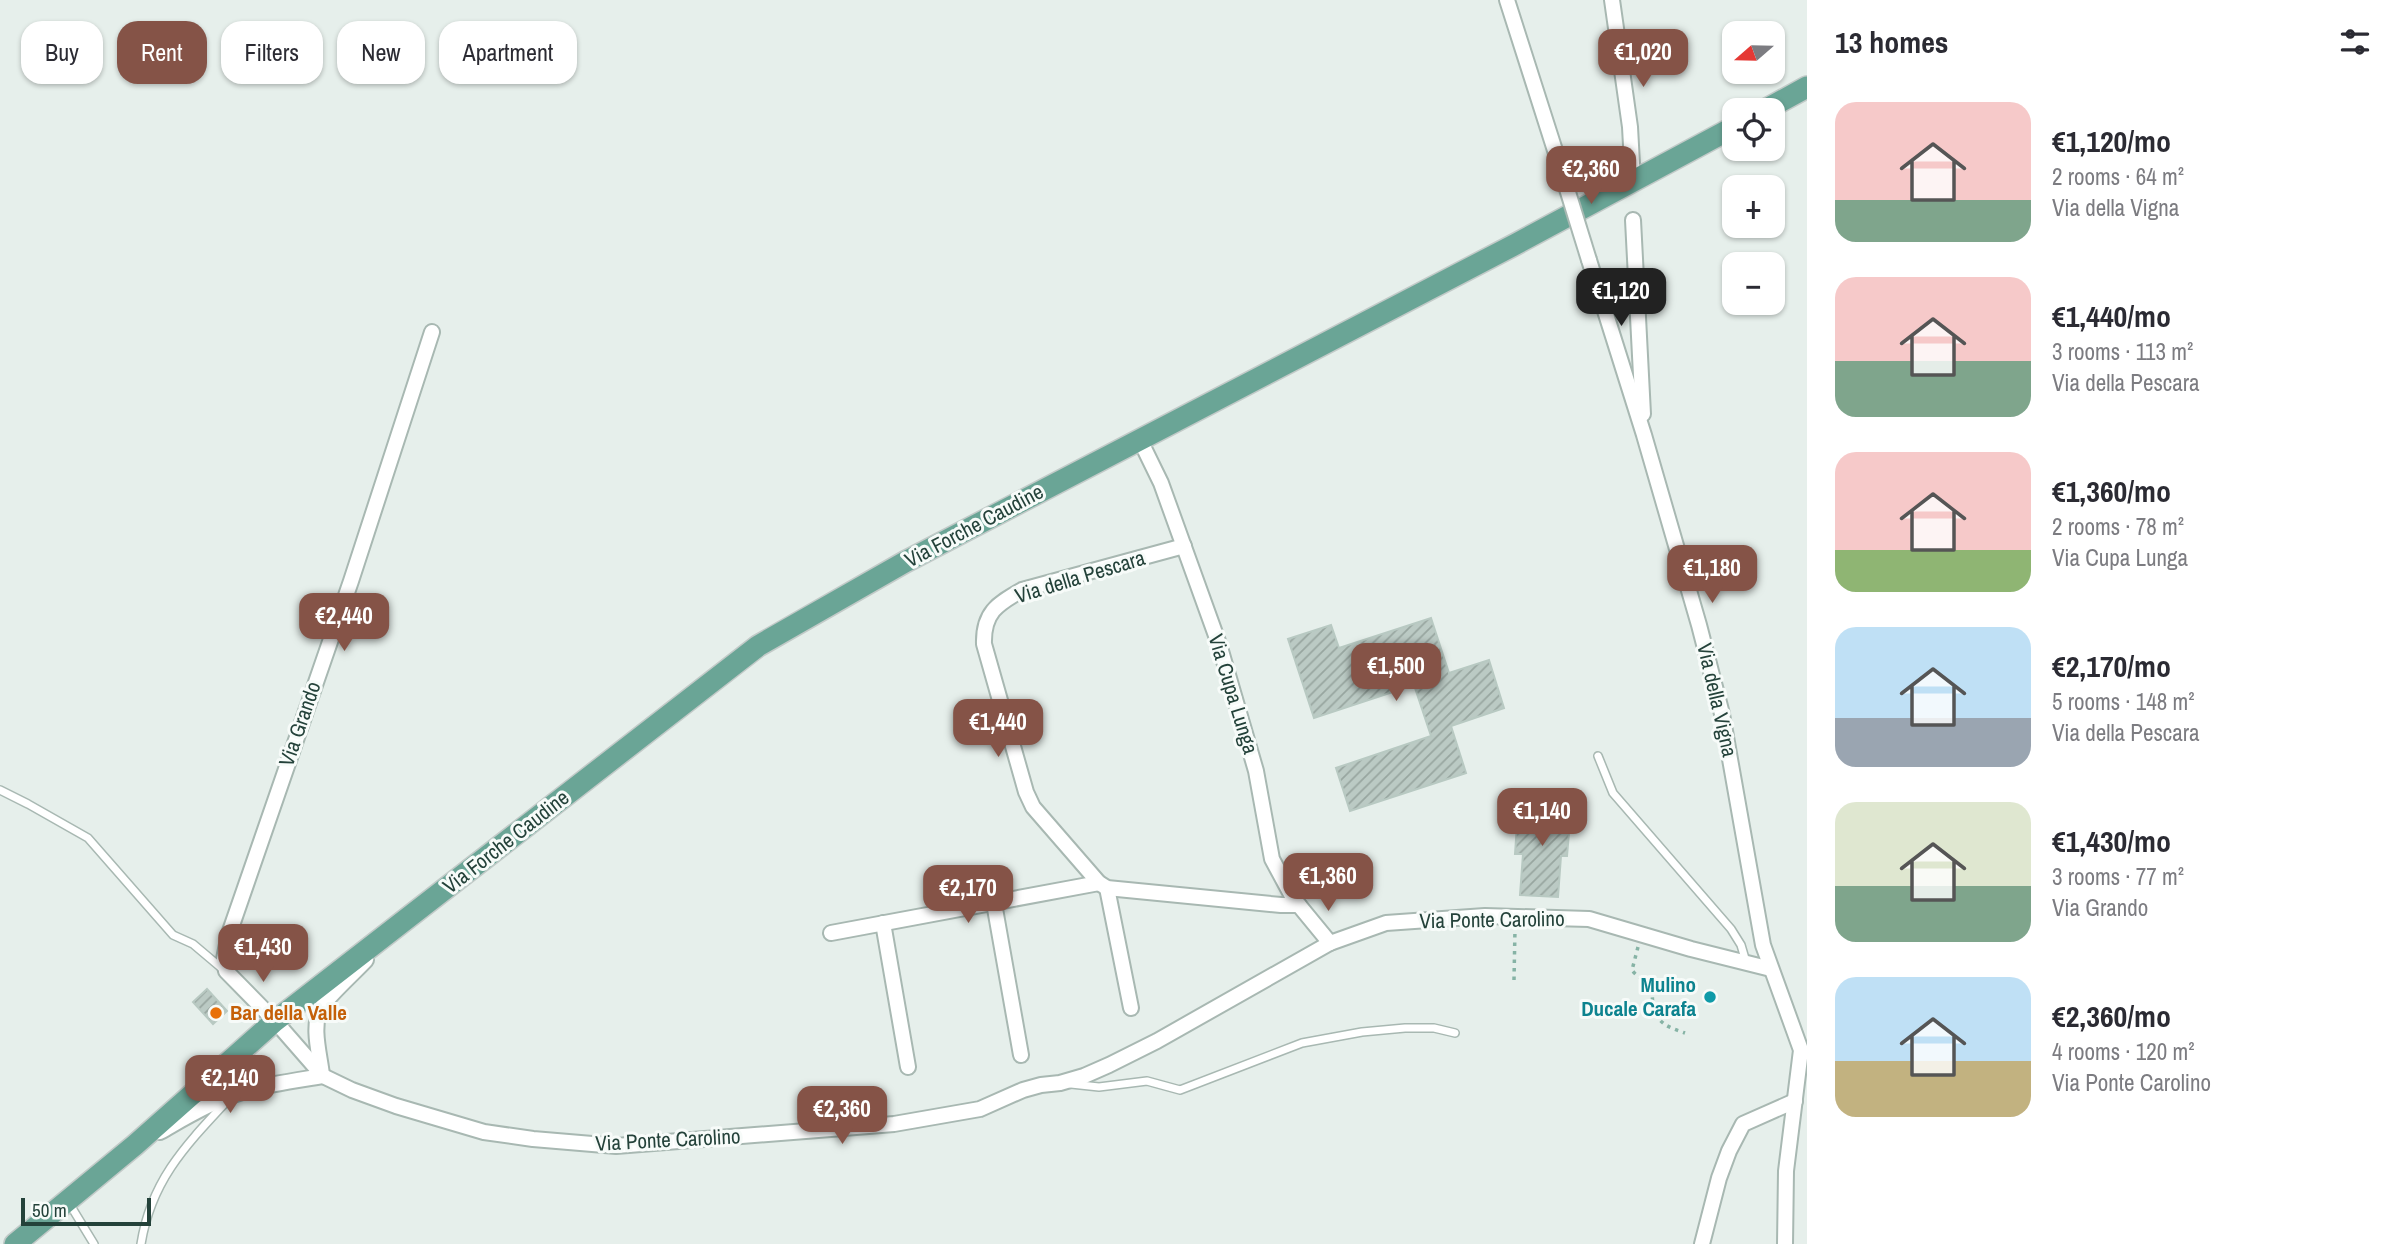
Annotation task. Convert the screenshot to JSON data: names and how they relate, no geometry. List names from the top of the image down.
{
  "streets": {
    "main road": ["Via Forche Caudine"],
    "street": [
      "Via della Pescara",
      "Via Cupa Lunga",
      "Via della Vigna",
      "Via Grando",
      "Via Ponte Carolino"
    ]
  },
  "crossings": [
    ["Via Forche Caudine", "Via Cupa Lunga"],
    ["Via Forche Caudine", "Via Ponte Carolino"],
    ["Via della Pescara", "Via Cupa Lunga"],
    ["Via Cupa Lunga", "Via Ponte Carolino"],
    ["Via della Vigna", "Via Ponte Carolino"]
  ],
  "places": ["Mulino Ducale Carafa", "Bar della Valle"],
  "scale_bar": "50 m",
  "north": "left",
  "page": {
    "heading": "13 homes",
    "map_buttons": ["+", "−"],
    "chip": [
      "Buy",
      "Rent",
      "Filters",
      "New",
      "Apartment"
    ],
    "price": [
      "€1,020",
      "€2,360",
      "€1,120",
      "€1,180",
      "€2,440",
      "€1,500",
      "€1,440",
      "€1,140",
      "€1,360",
      "€2,170",
      "€1,430",
      "€2,140",
      "€2,360"
    ],
    "list": [
      {
        "name": "€1,120/mo",
        "note": "2 rooms · 64 m² · Via della Vigna"
      },
      {
        "name": "€1,440/mo",
        "note": "3 rooms · 113 m² · Via della Pescara"
      },
      {
        "name": "€1,360/mo",
        "note": "2 rooms · 78 m² · Via Cupa Lunga"
      },
      {
        "name": "€2,170/mo",
        "note": "5 rooms · 148 m² · Via della Pescara"
      },
      {
        "name": "€1,430/mo",
        "note": "3 rooms · 77 m² · Via Grando"
      },
      {
        "name": "€2,360/mo",
        "note": "4 rooms · 120 m² · Via Ponte Carolino"
      }
    ],
    "scale": "50 m"
  }
}
